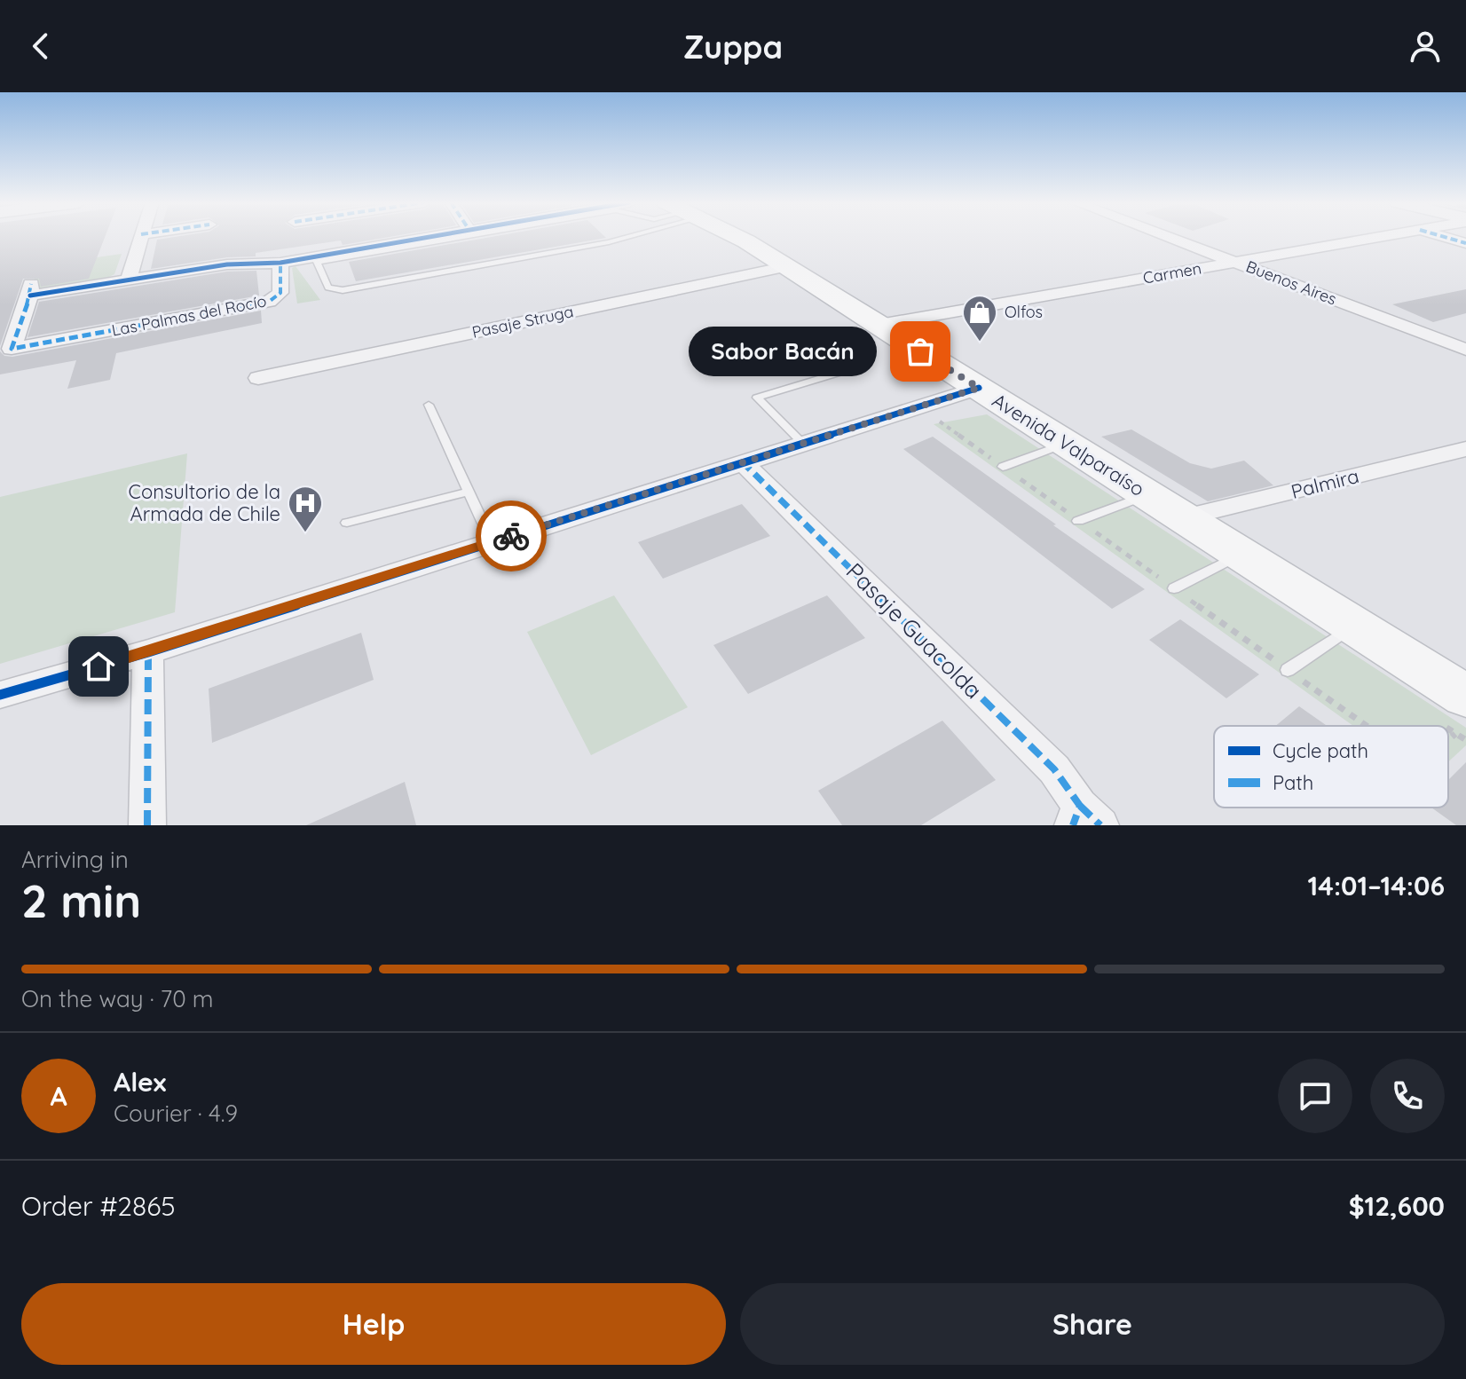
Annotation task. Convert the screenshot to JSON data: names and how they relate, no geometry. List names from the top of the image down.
{
  "streets": {
    "main road": ["Avenida Valparaíso"],
    "street": [
      "Carmen",
      "Buenos Aires",
      "Las Palmas del Rocío",
      "Pasaje Struga",
      "Palmira",
      "Pasaje Guacolda"
    ]
  },
  "crossings": [
    ["Carmen", "Buenos Aires"],
    ["Carmen", "Avenida Valparaíso"],
    ["Pasaje Struga", "Avenida Valparaíso"],
    ["Avenida Valparaíso", "Palmira"]
  ],
  "places": {
    "shop": ["Olfos"],
    "other": ["Sabor Bacán"],
    "hospital": ["Consultorio de la Armada de Chile"]
  },
  "legend": ["Cycle path", "Path"],
  "page": {
    "header": "Zuppa",
    "bubble": "Sabor Bacán",
    "heading": ["2 min", "Arriving in", "14:01–14:06"],
    "panel": [
      "Alex",
      "Courier · 4.9",
      "Order #2865",
      "$12,600"
    ],
    "bar": "On the way · 70 m",
    "round": "A",
    "buttons": ["Help", "Share"]
  }
}
